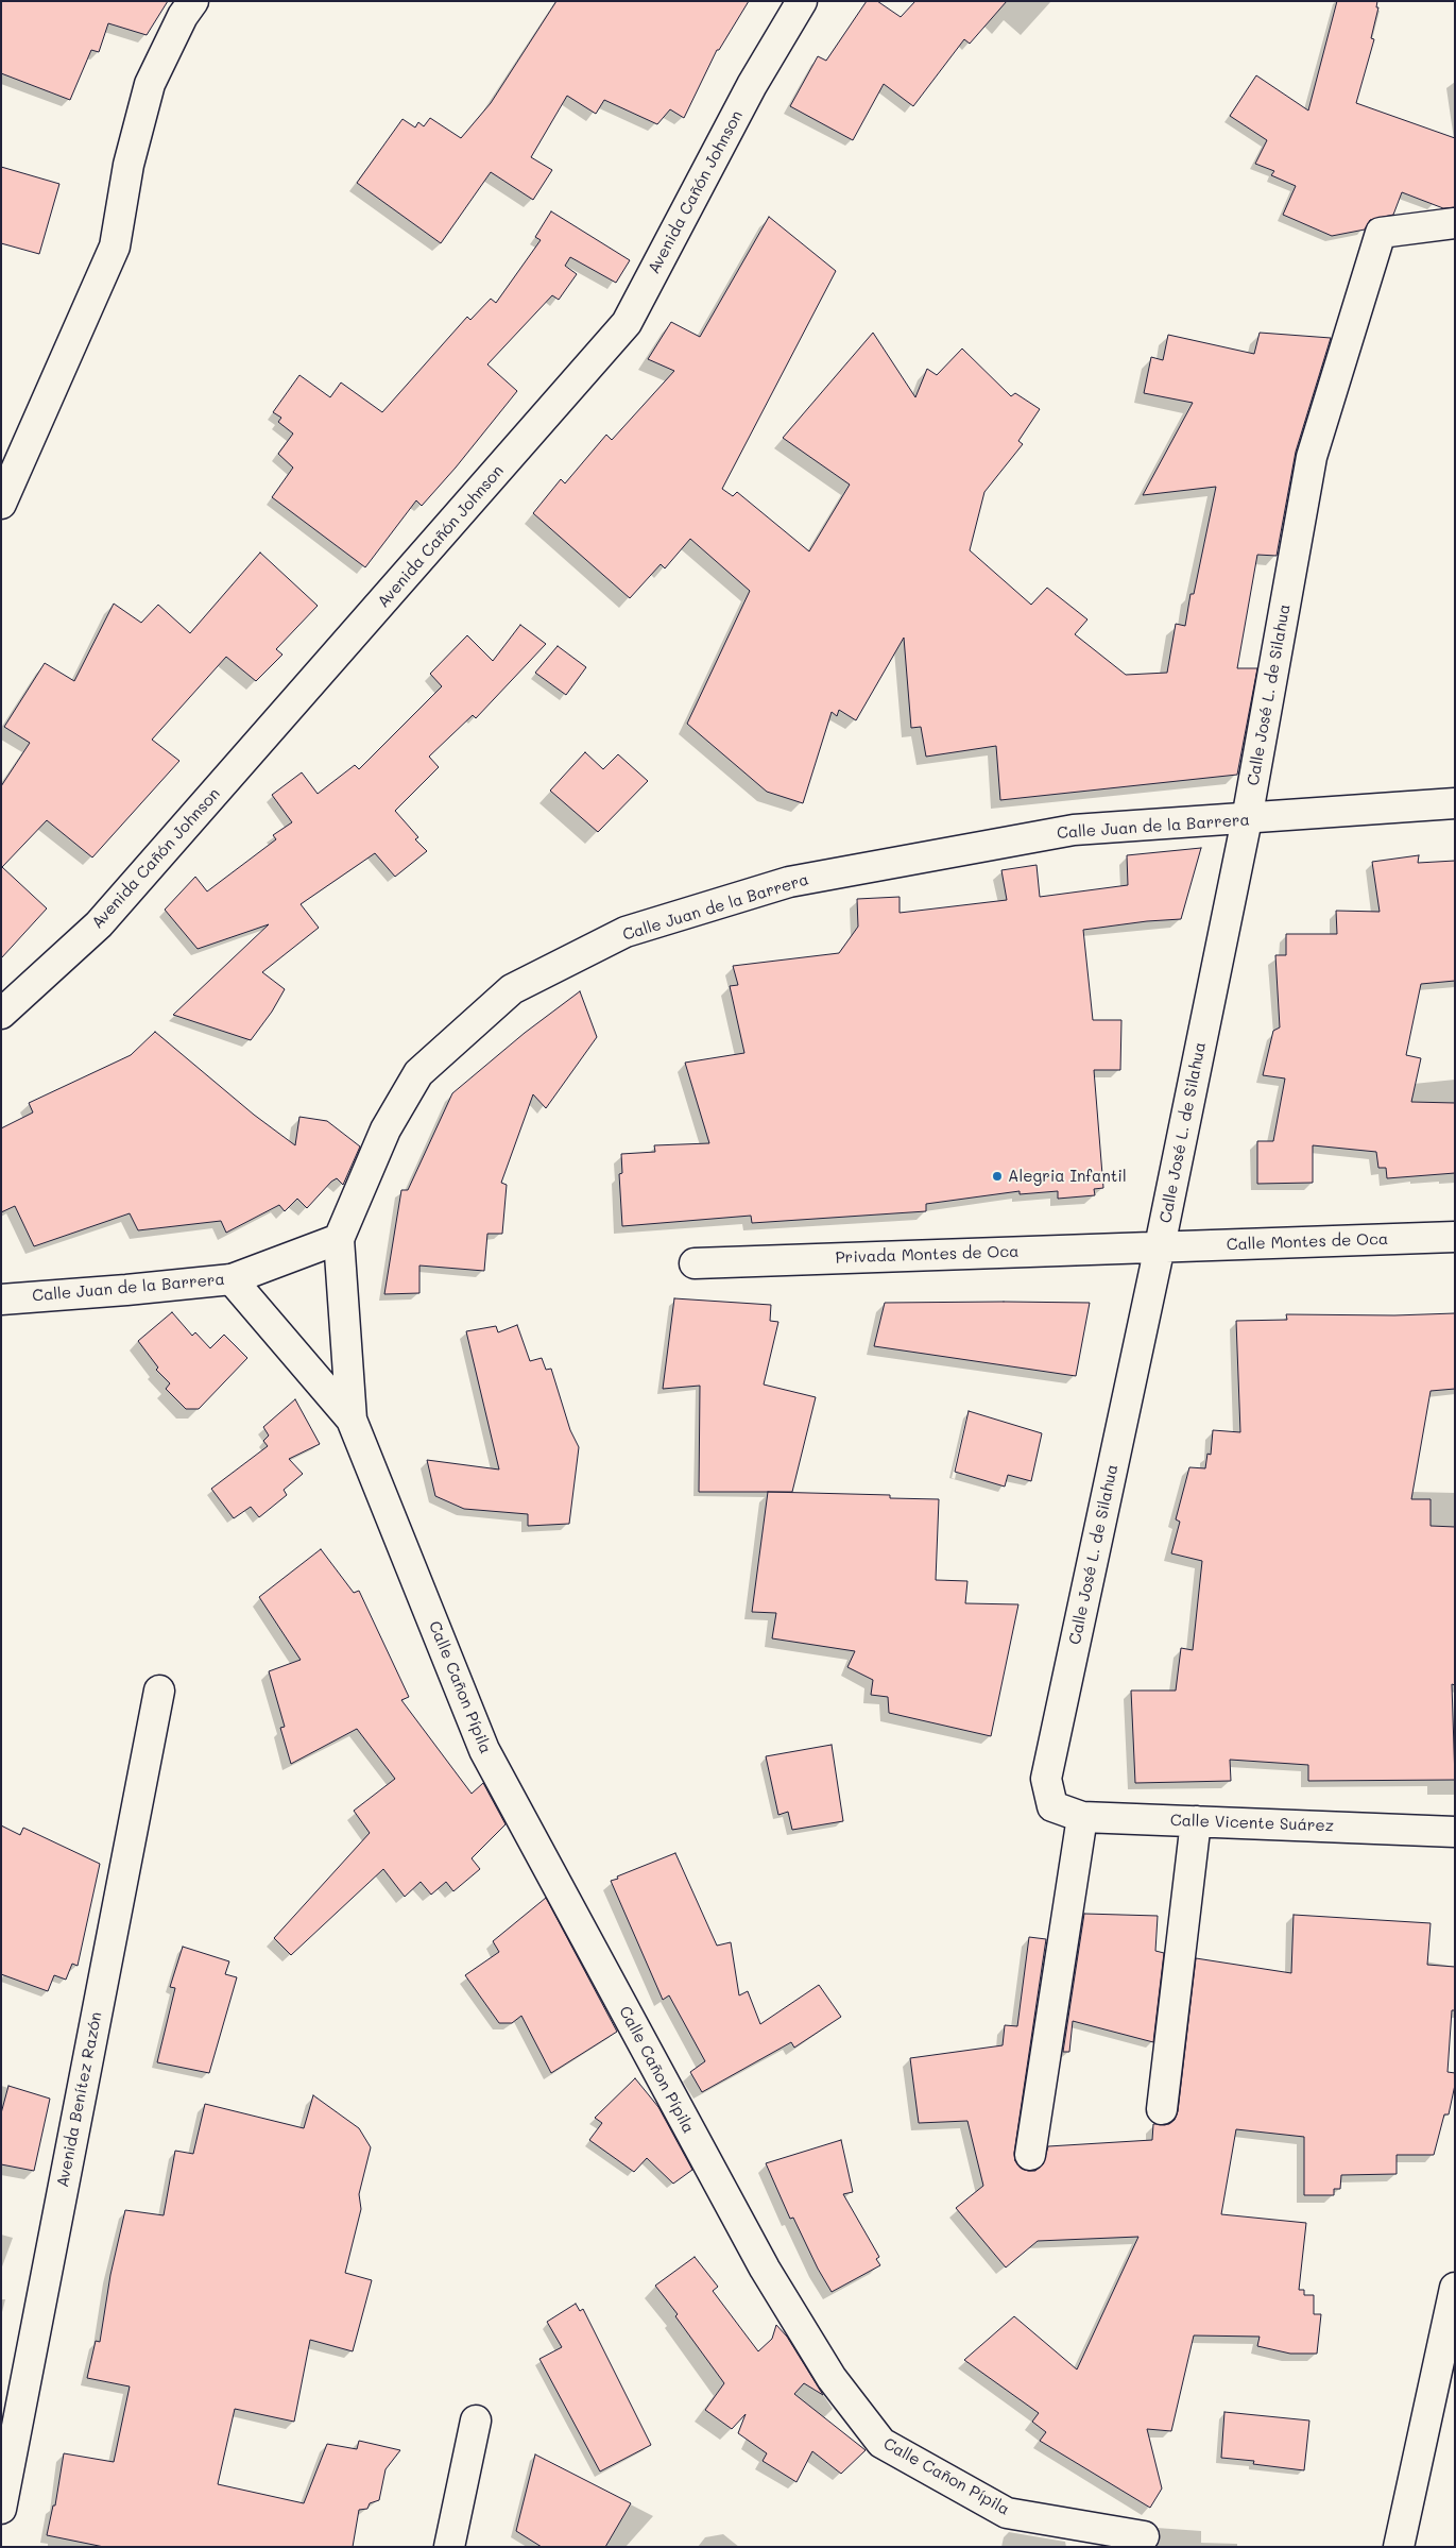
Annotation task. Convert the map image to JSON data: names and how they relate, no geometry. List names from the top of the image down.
{
  "streets": {
    "street": [
      "Avenida Cañón Johnson",
      "Calle José L. de Silahua",
      "Calle Juan de la Barrera",
      "Calle Montes de Oca",
      "Privada Montes de Oca",
      "Calle Cañon Pípila",
      "Calle Vicente Suárez",
      "Avenida Benítez Razón"
    ]
  },
  "crossings": [
    ["Calle José L. de Silahua", "Calle Juan de la Barrera"],
    ["Calle José L. de Silahua", "Calle Montes de Oca"],
    ["Calle José L. de Silahua", "Privada Montes de Oca"],
    ["Calle José L. de Silahua", "Calle Vicente Suárez"],
    ["Calle Juan de la Barrera", "Calle Cañon Pípila"],
    ["Calle Montes de Oca", "Privada Montes de Oca"]
  ],
  "places": ["Alegria Infantil"]
}
